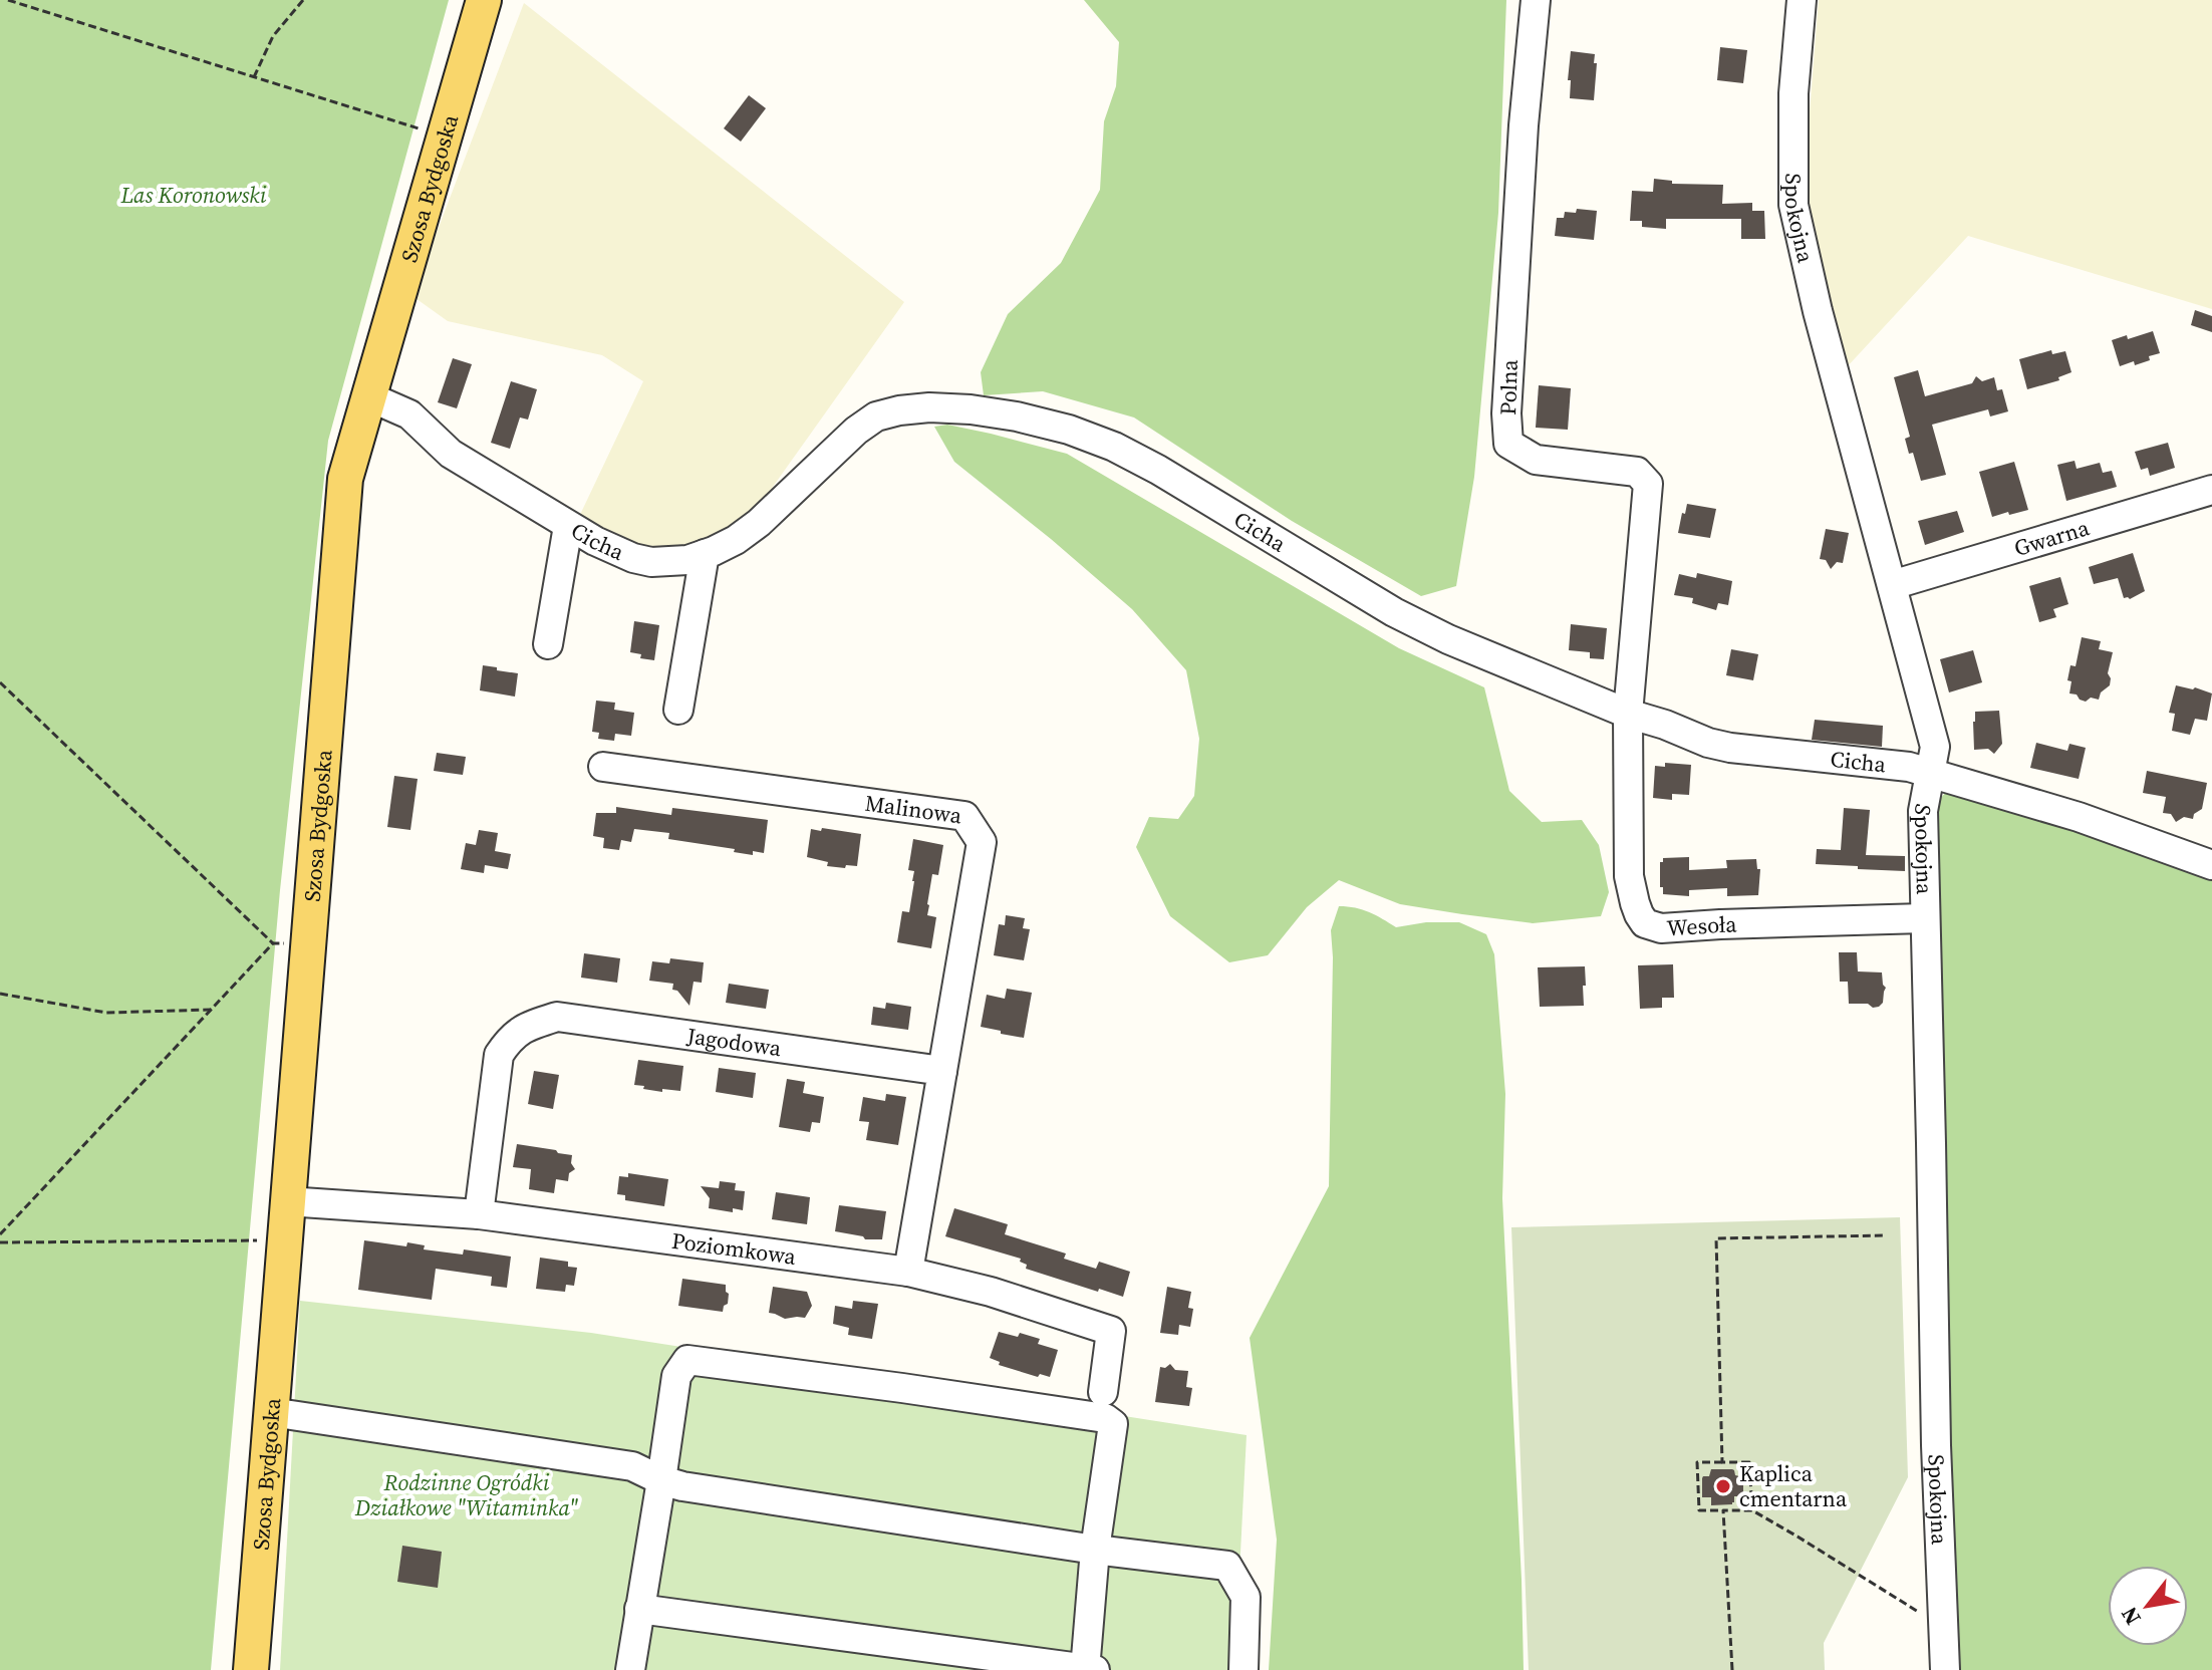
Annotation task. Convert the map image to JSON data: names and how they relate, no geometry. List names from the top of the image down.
{
  "streets": {
    "main road": ["Szosa Bydgoska"],
    "street": [
      "Spokojna",
      "Polna",
      "Cicha",
      "Gwarna",
      "Malinowa",
      "Wesoła",
      "Jagodowa",
      "Poziomkowa"
    ]
  },
  "crossings": [
    ["Szosa Bydgoska", "Cicha"],
    ["Szosa Bydgoska", "Poziomkowa"],
    ["Spokojna", "Cicha"],
    ["Spokojna", "Gwarna"],
    ["Spokojna", "Wesoła"],
    ["Polna", "Cicha"],
    ["Polna", "Wesoła"],
    ["Cicha", "Wesoła"],
    ["Malinowa", "Jagodowa"],
    ["Jagodowa", "Poziomkowa"]
  ],
  "parks": ["Las Koronowski", "Rodzinne Ogródki Działkowe \"Witaminka\""],
  "places": ["Kaplica cmentarna"],
  "north": "bottom left"
}
